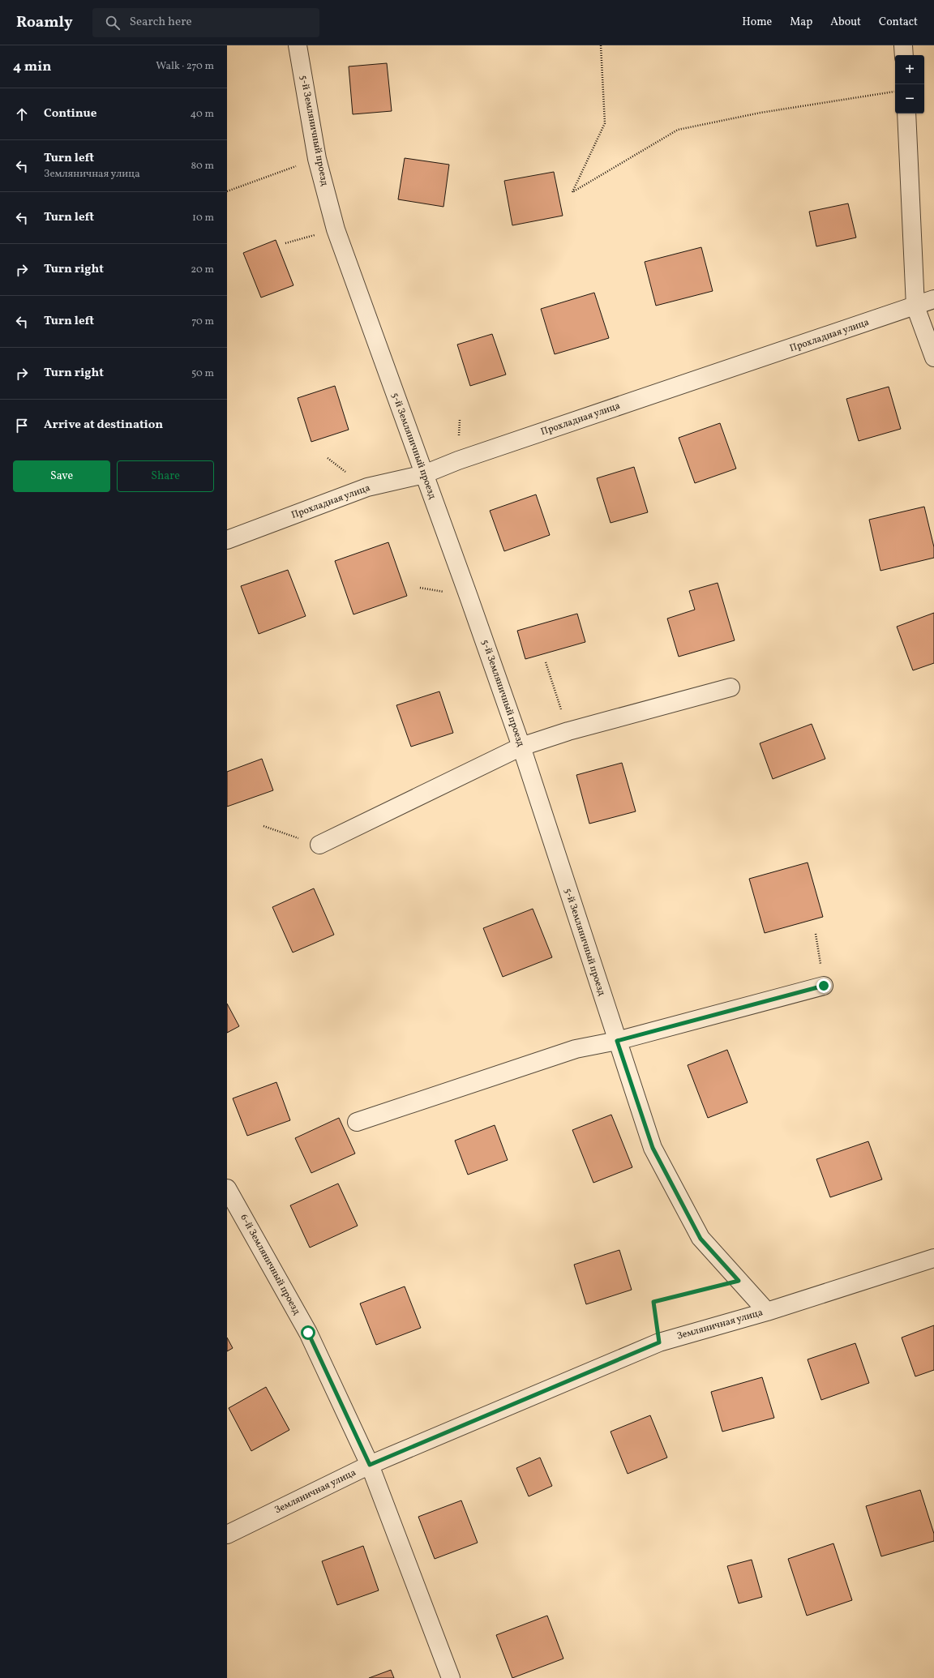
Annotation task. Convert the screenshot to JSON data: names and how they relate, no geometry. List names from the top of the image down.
{
  "streets": {
    "street": [
      "5-й Земляничный проезд",
      "Прохладная улица",
      "6-й Земляничный проезд",
      "Земляничная улица"
    ]
  },
  "crossings": [
    ["5-й Земляничный проезд", "Прохладная улица"],
    ["5-й Земляничный проезд", "Земляничная улица"],
    ["6-й Земляничный проезд", "Земляничная улица"]
  ],
  "page": {
    "header": "Roamly",
    "search": "Search here",
    "nav": [
      "Home",
      "Map",
      "About",
      "Contact"
    ],
    "heading": ["4 min", "Walk · 270 m"],
    "map_buttons": ["+", "−"],
    "list": [
      ["Continue", "40 m"],
      ["Turn left", "Земляничная улица", "80 m"],
      ["Turn left", "10 m"],
      ["Turn right", "20 m"],
      ["Turn left", "70 m"],
      ["Turn right", "50 m"],
      "Arrive at destination"
    ],
    "buttons": ["Save", "Share"]
  }
}
